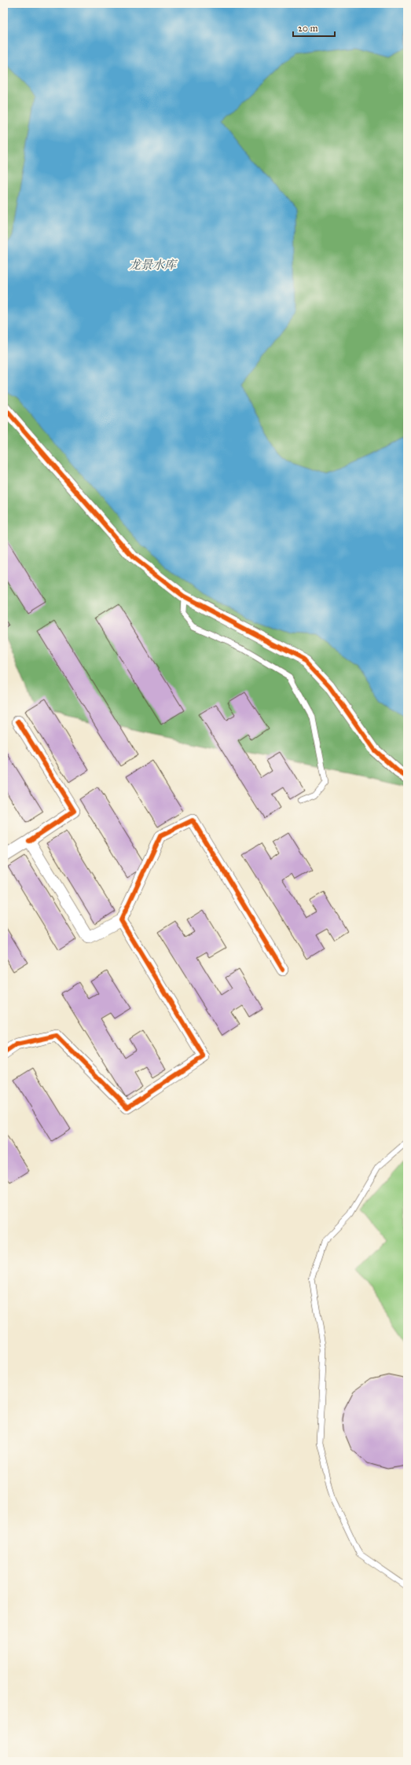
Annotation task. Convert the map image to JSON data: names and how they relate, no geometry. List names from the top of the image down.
{
  "water": ["龙景水库"],
  "scale_bar": "20 m"
}
